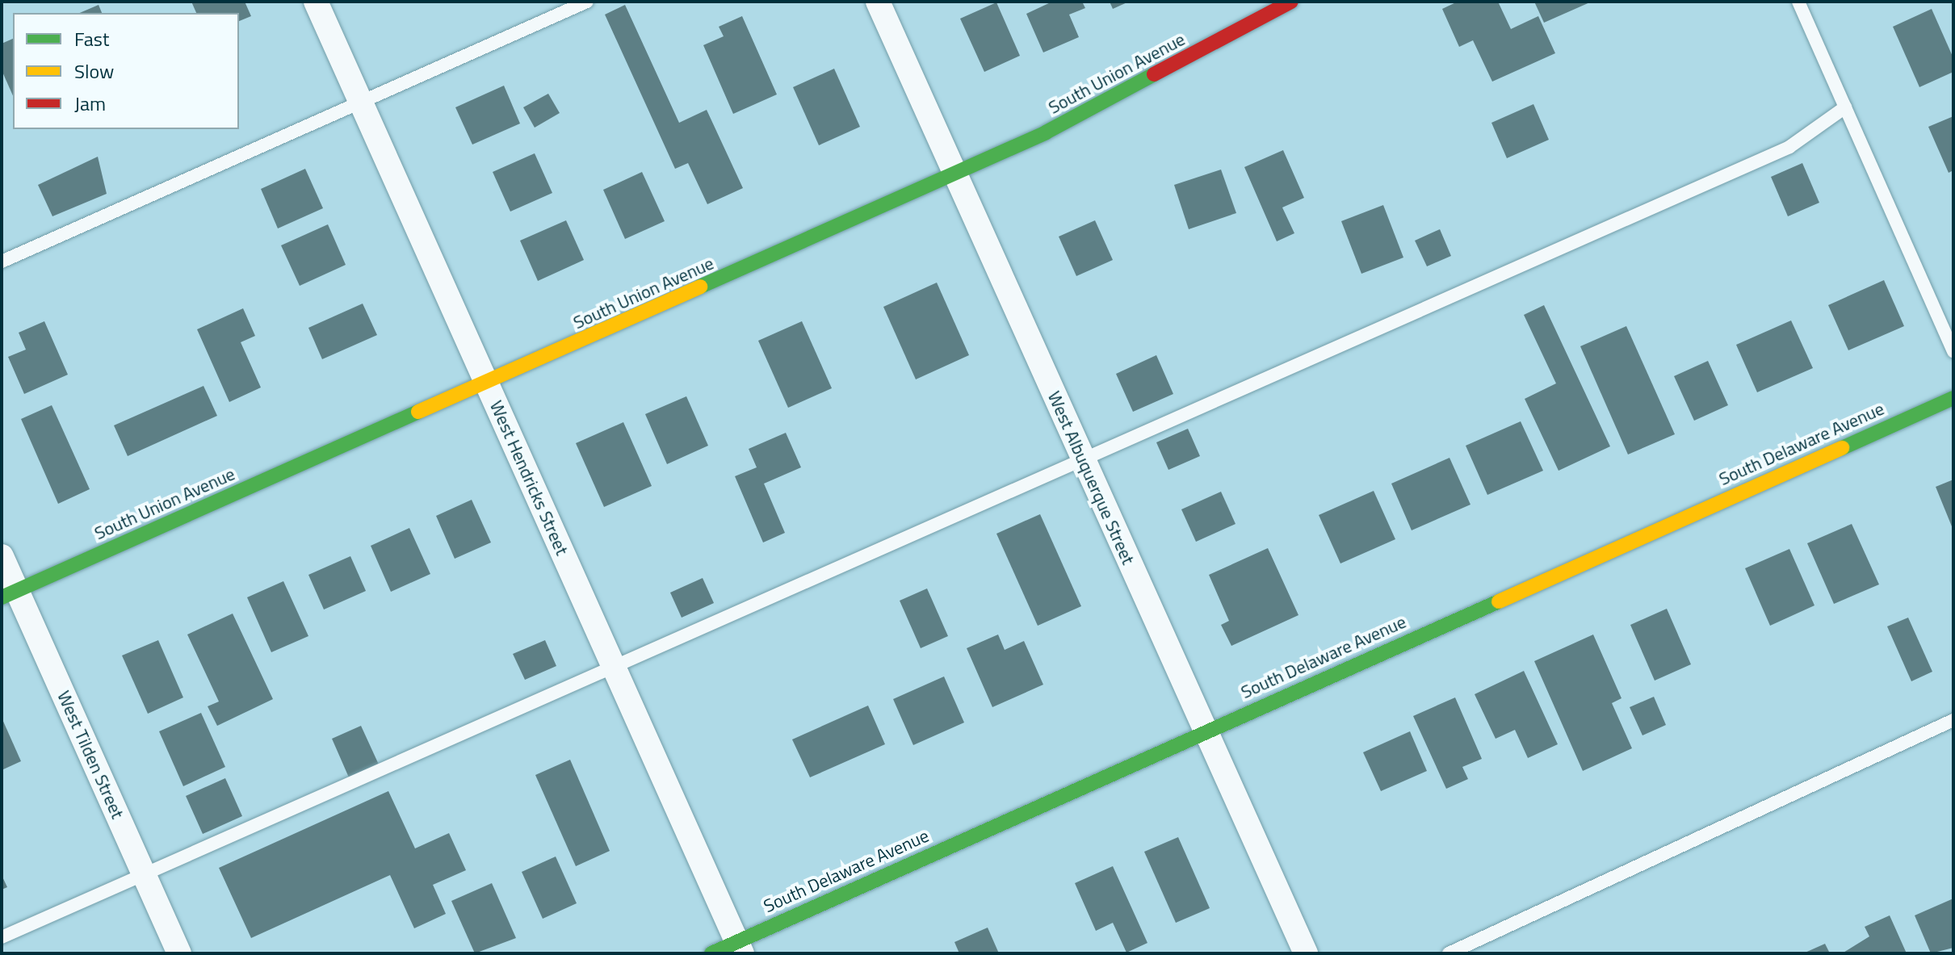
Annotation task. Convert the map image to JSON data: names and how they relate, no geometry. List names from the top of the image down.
{
  "streets": {
    "main road": ["South Union Avenue", "South Delaware Avenue"],
    "street": ["West Hendricks Street", "West Albuquerque Street", "West Tilden Street"]
  },
  "crossings": [
    ["South Union Avenue", "West Hendricks Street"],
    ["South Union Avenue", "West Albuquerque Street"],
    ["South Union Avenue", "West Tilden Street"],
    ["South Delaware Avenue", "West Hendricks Street"],
    ["South Delaware Avenue", "West Albuquerque Street"]
  ],
  "legend": ["Fast", "Slow", "Jam"]
}
